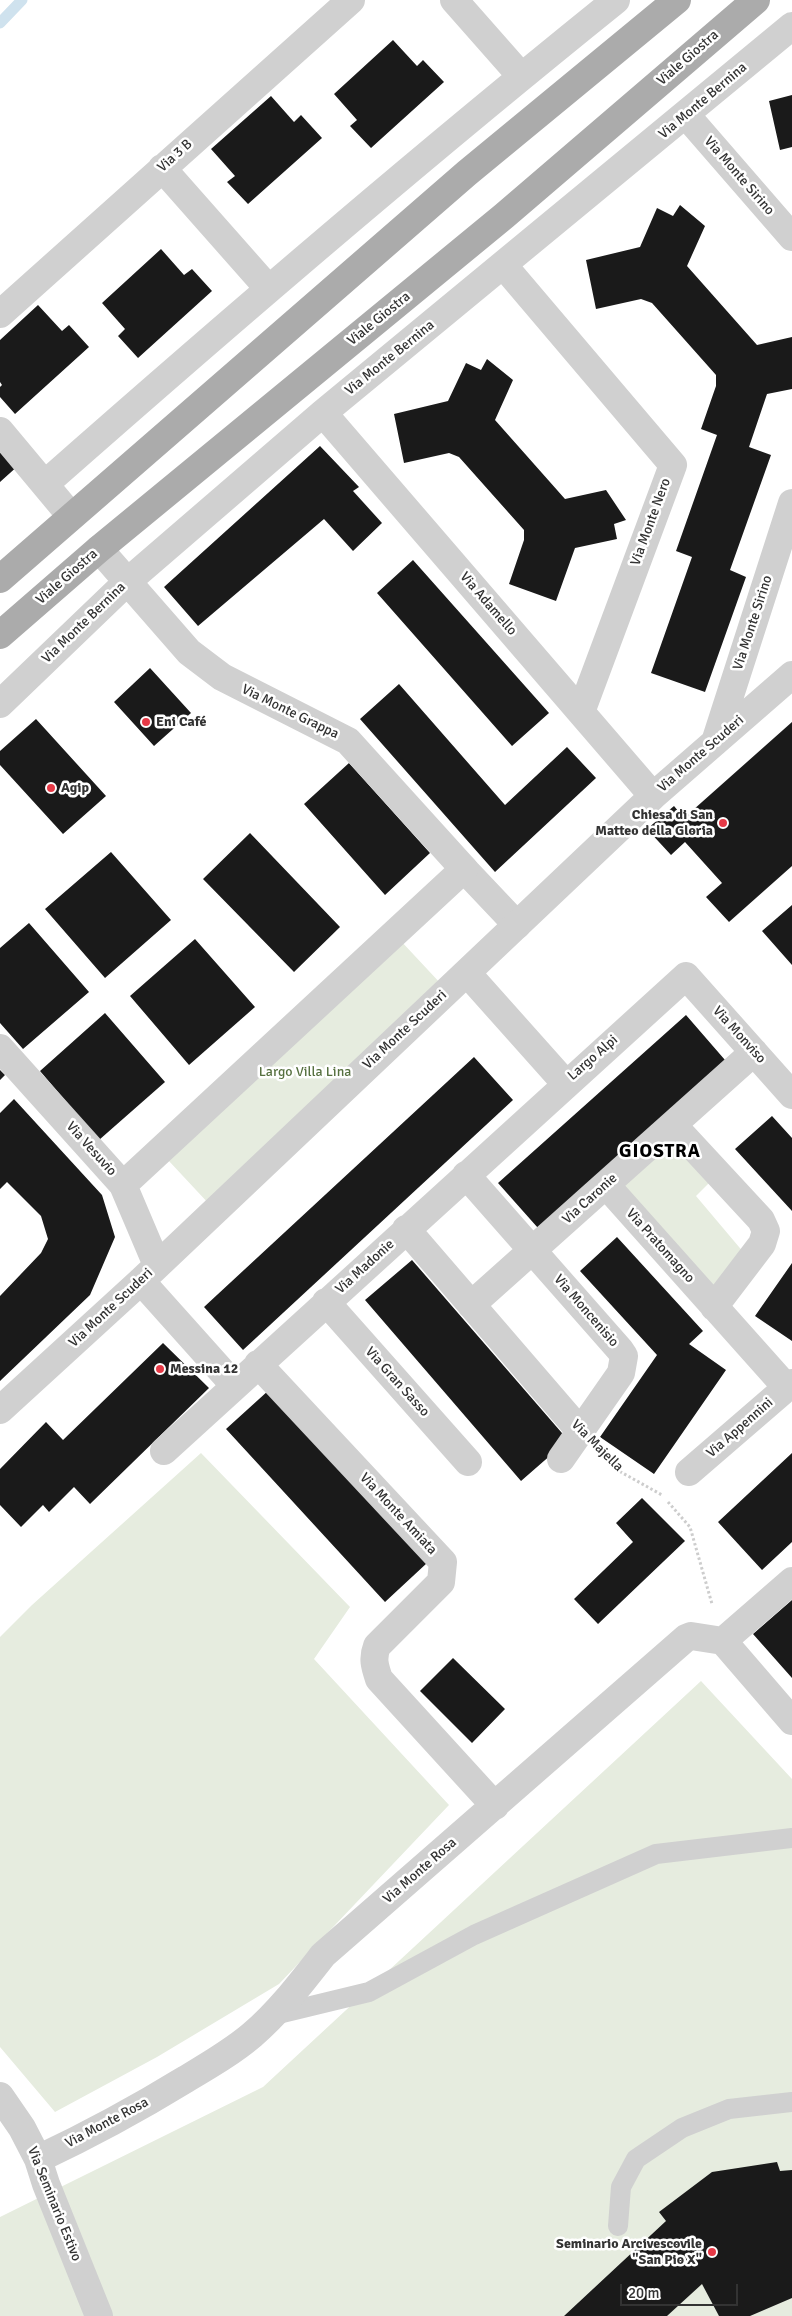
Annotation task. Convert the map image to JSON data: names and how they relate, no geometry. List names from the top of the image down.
{
  "streets": {
    "main road": ["Viale Giostra"],
    "street": [
      "Via Monte Bernina",
      "Via 3 B",
      "Via Monte Sirino",
      "Via Monte Nero",
      "Via Adamello",
      "Via Monte Grappa",
      "Via Monte Scuderi",
      "Via Monviso",
      "Largo Alpi",
      "Via Vesuvio",
      "Via Caronie",
      "Via Pratomagno",
      "Via Madonie",
      "Via Moncenisio",
      "Via Gran Sasso",
      "Via Appennini",
      "Via Majella",
      "Via Monte Amiata",
      "Via Monte Rosa",
      "Via Seminario Estivo"
    ]
  },
  "crossings": [
    ["Viale Giostra", "Via Monte Grappa"],
    ["Via Monte Bernina", "Via Monte Sirino"],
    ["Via Monte Bernina", "Via Monte Nero"],
    ["Via Monte Bernina", "Via Adamello"],
    ["Via Monte Bernina", "Via Monte Grappa"],
    ["Via Monte Sirino", "Via Monte Scuderi"],
    ["Via Monte Nero", "Via Adamello"],
    ["Via Adamello", "Via Monte Scuderi"],
    ["Via Monte Grappa", "Via Monte Scuderi"],
    ["Via Monte Scuderi", "Largo Alpi"],
    ["Via Monte Scuderi", "Via Vesuvio"],
    ["Via Monviso", "Largo Alpi"],
    ["Via Monviso", "Via Caronie"],
    ["Largo Alpi", "Via Madonie"],
    ["Via Vesuvio", "Via Madonie"],
    ["Via Caronie", "Via Pratomagno"],
    ["Via Caronie", "Via Moncenisio"],
    ["Via Caronie", "Via Majella"],
    ["Via Pratomagno", "Via Appennini"],
    ["Via Madonie", "Via Moncenisio"],
    ["Via Madonie", "Via Gran Sasso"],
    ["Via Madonie", "Via Majella"],
    ["Via Madonie", "Via Monte Amiata"],
    ["Via Moncenisio", "Via Majella"],
    ["Via Majella", "Via Monte Rosa"],
    ["Via Monte Amiata", "Via Monte Rosa"],
    ["Via Monte Rosa", "Via Seminario Estivo"]
  ],
  "districts": ["GIOSTRA"],
  "parks": ["Largo Villa Lina"],
  "places": [
    "Eni Café",
    "Agip",
    "Chiesa di San Matteo della Gloria",
    "Messina 12",
    "Seminario Arcivescovile \"San Pio X\""
  ],
  "scale_bar": "20 m"
}
